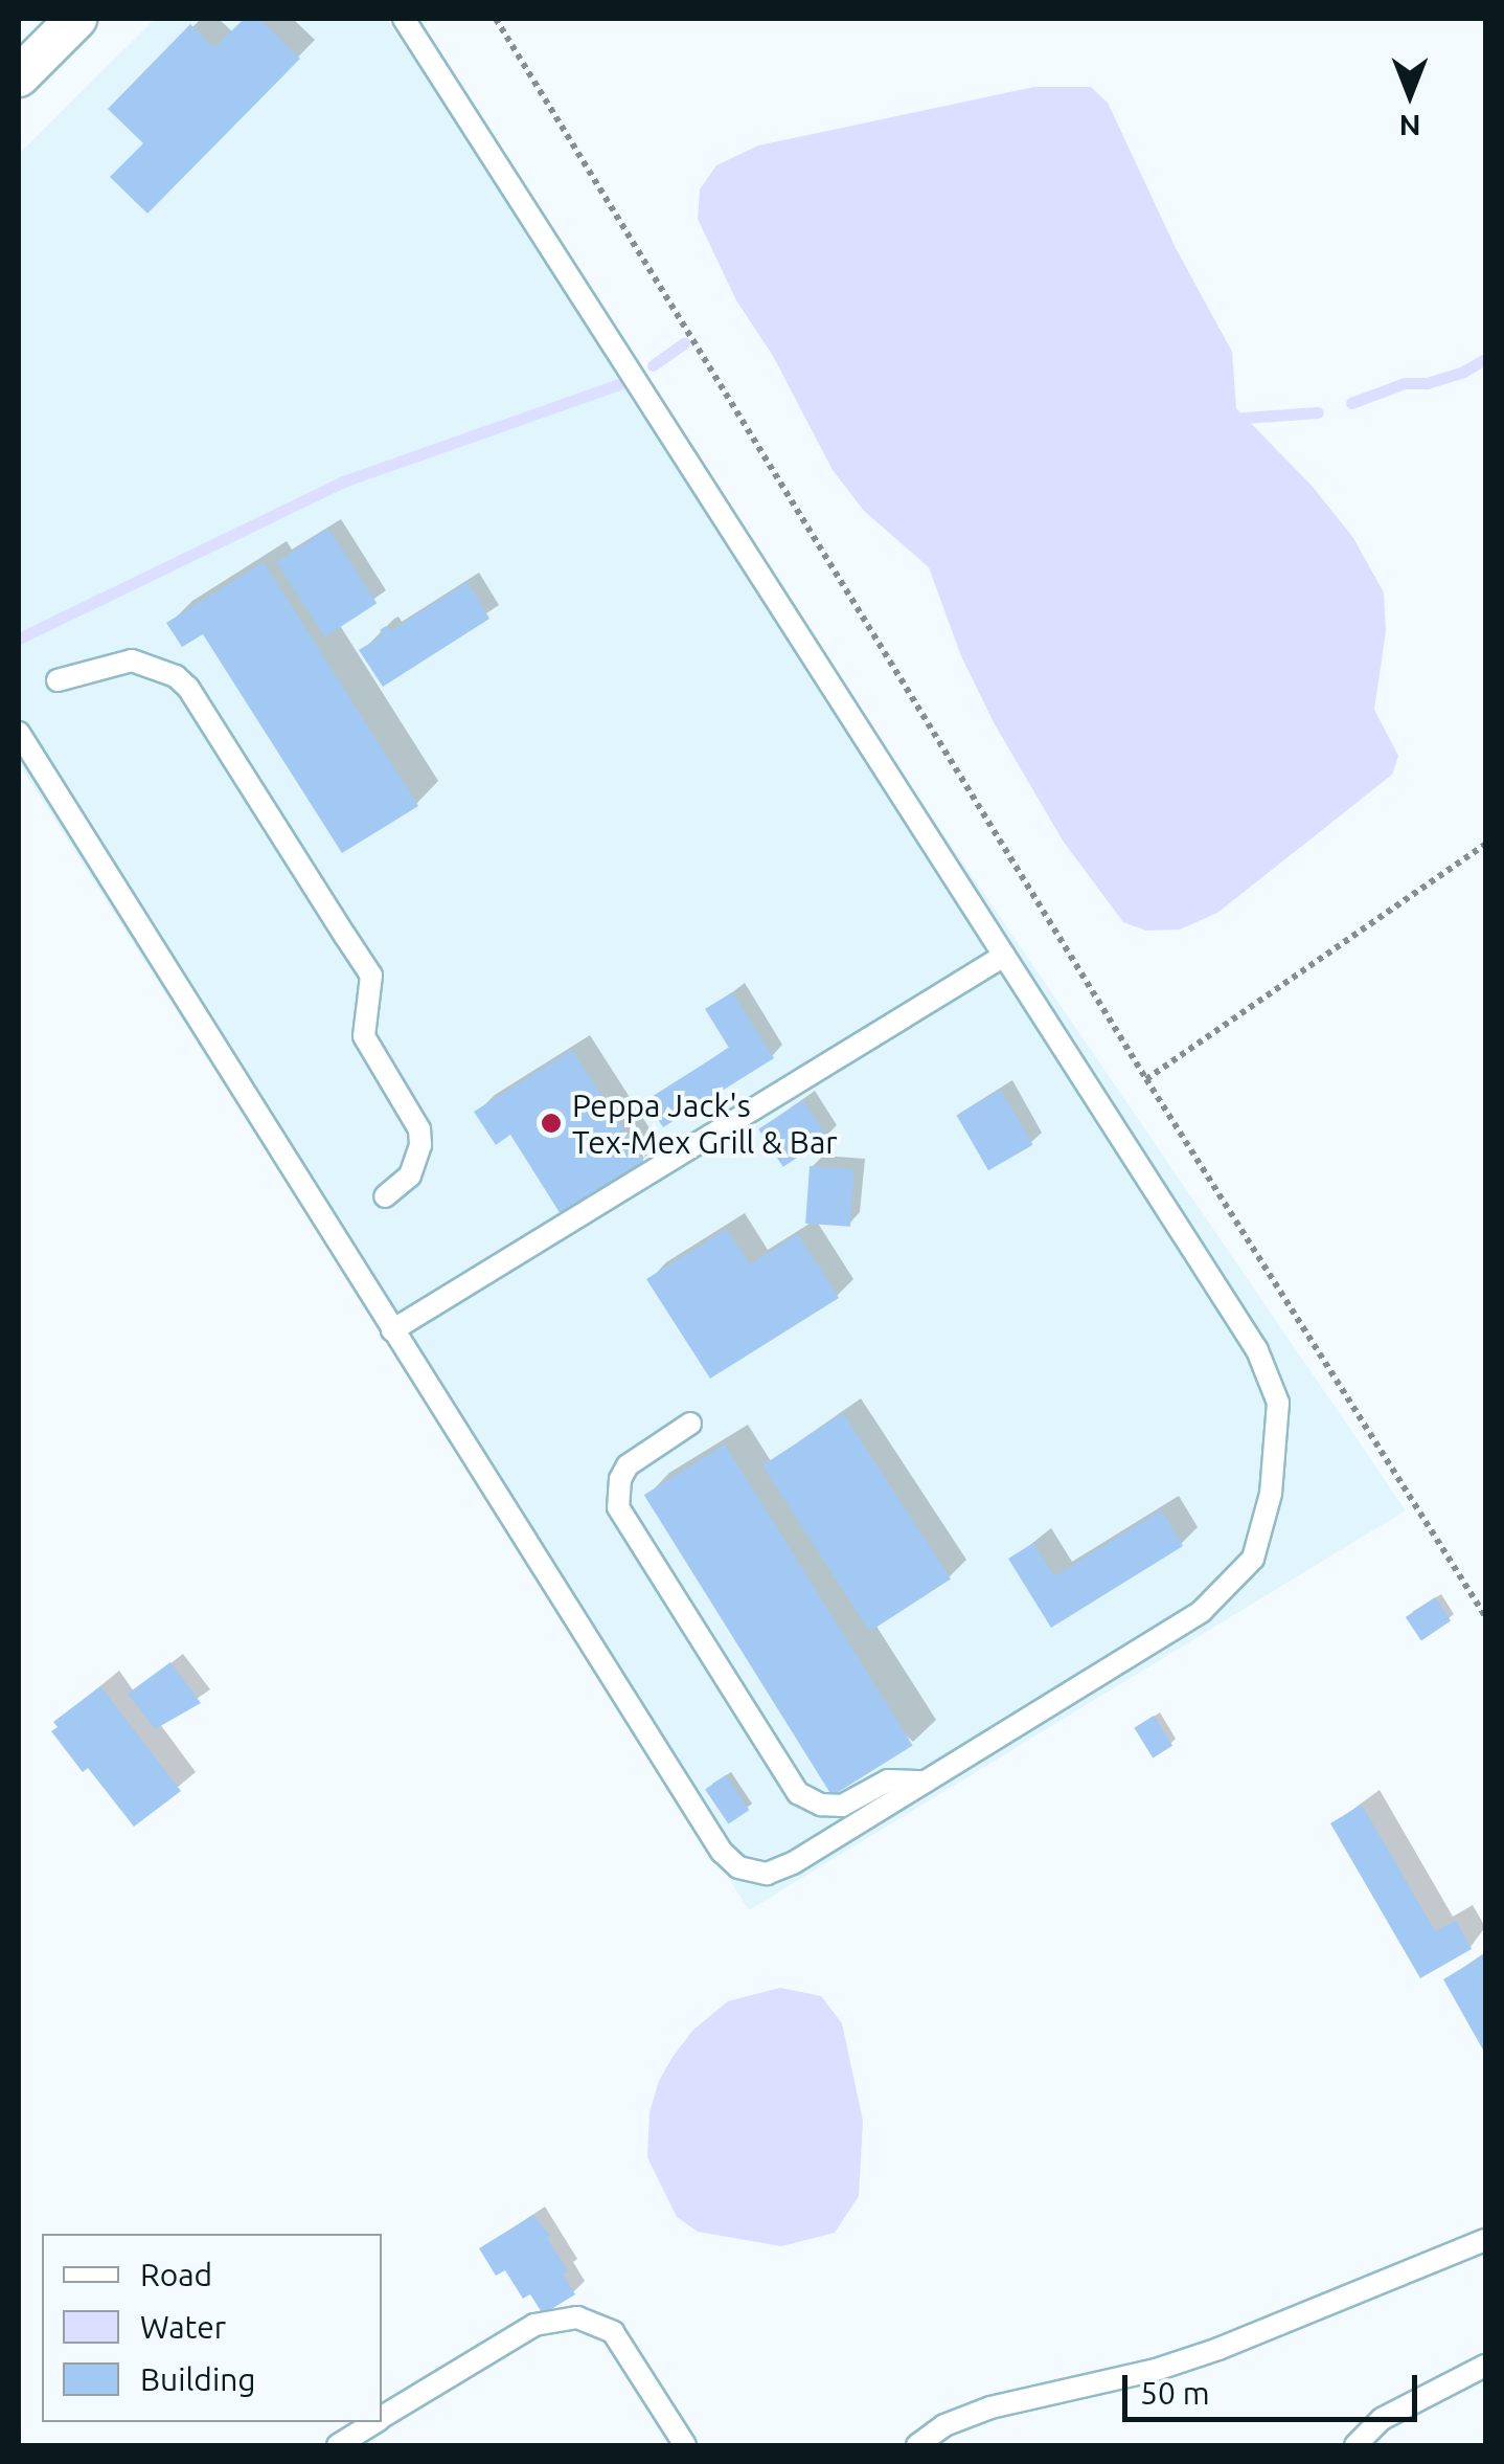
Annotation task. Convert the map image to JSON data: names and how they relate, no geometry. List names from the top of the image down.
{
  "places": ["Peppa Jack's Tex-Mex Grill & Bar"],
  "legend": ["Road", "Water", "Building"],
  "scale_bar": "50 m",
  "north": "bottom"
}
